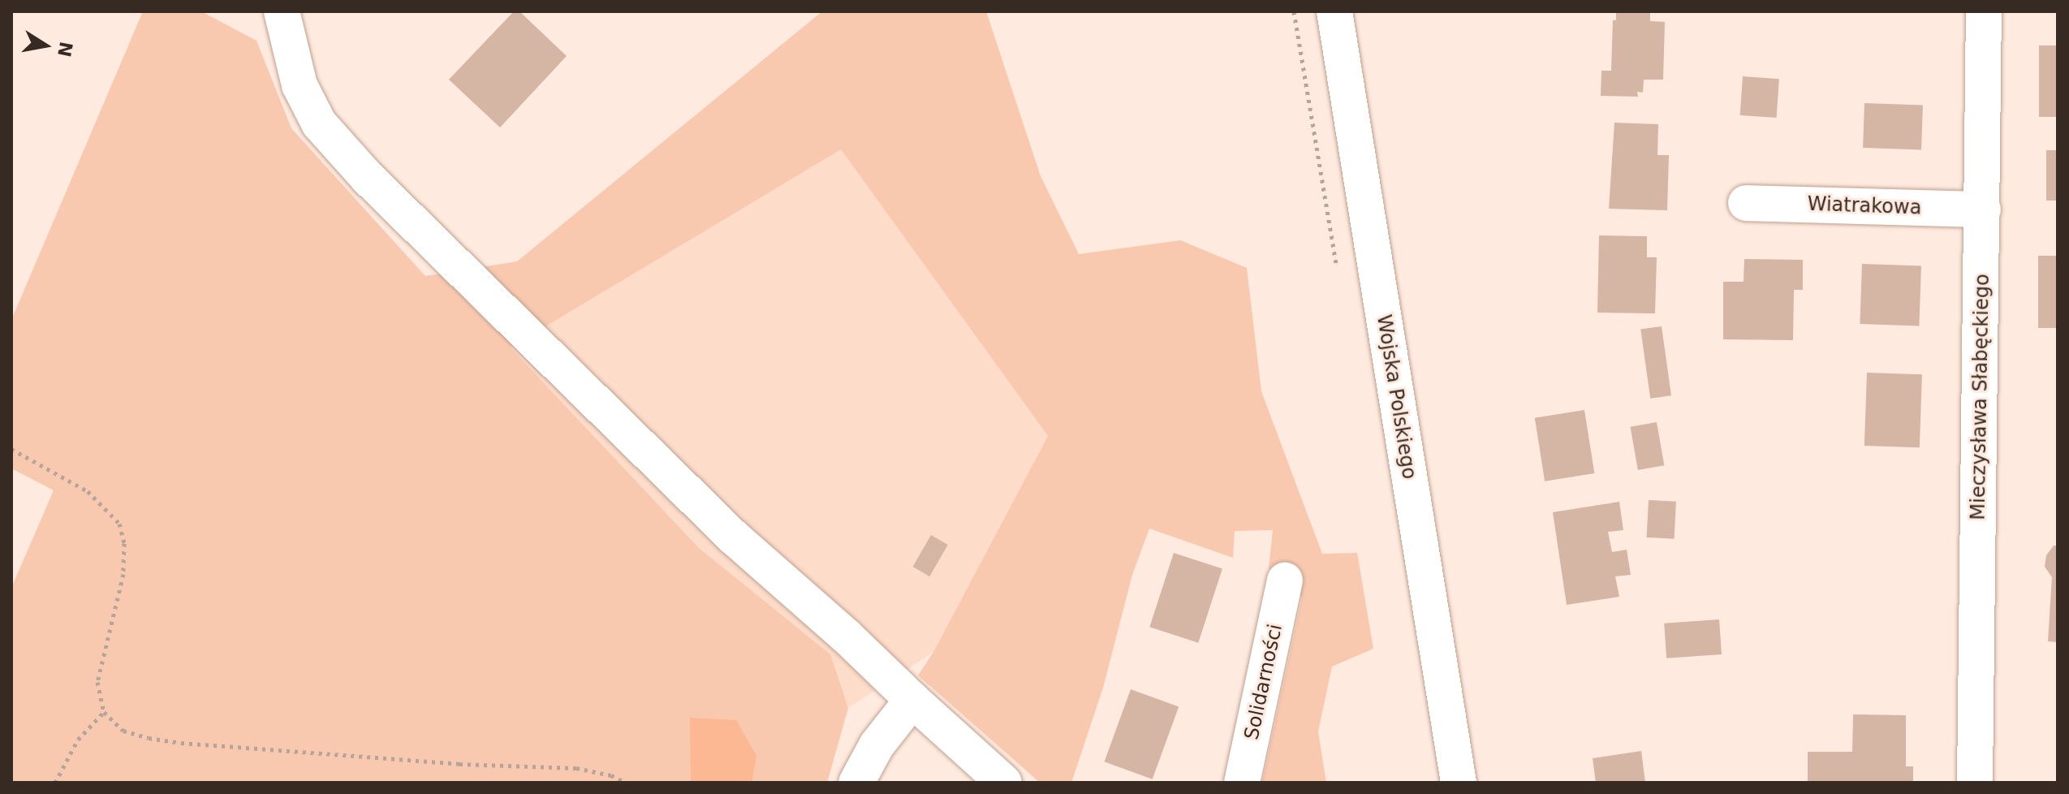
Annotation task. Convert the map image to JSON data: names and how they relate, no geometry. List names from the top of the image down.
{
  "streets": {
    "street": [
      "Wiatrakowa",
      "Wojska Polskiego",
      "Mieczysława Słabęckiego",
      "Solidarności"
    ]
  },
  "crossings": [
    ["Wiatrakowa", "Mieczysława Słabęckiego"]
  ],
  "north": "right"
}
